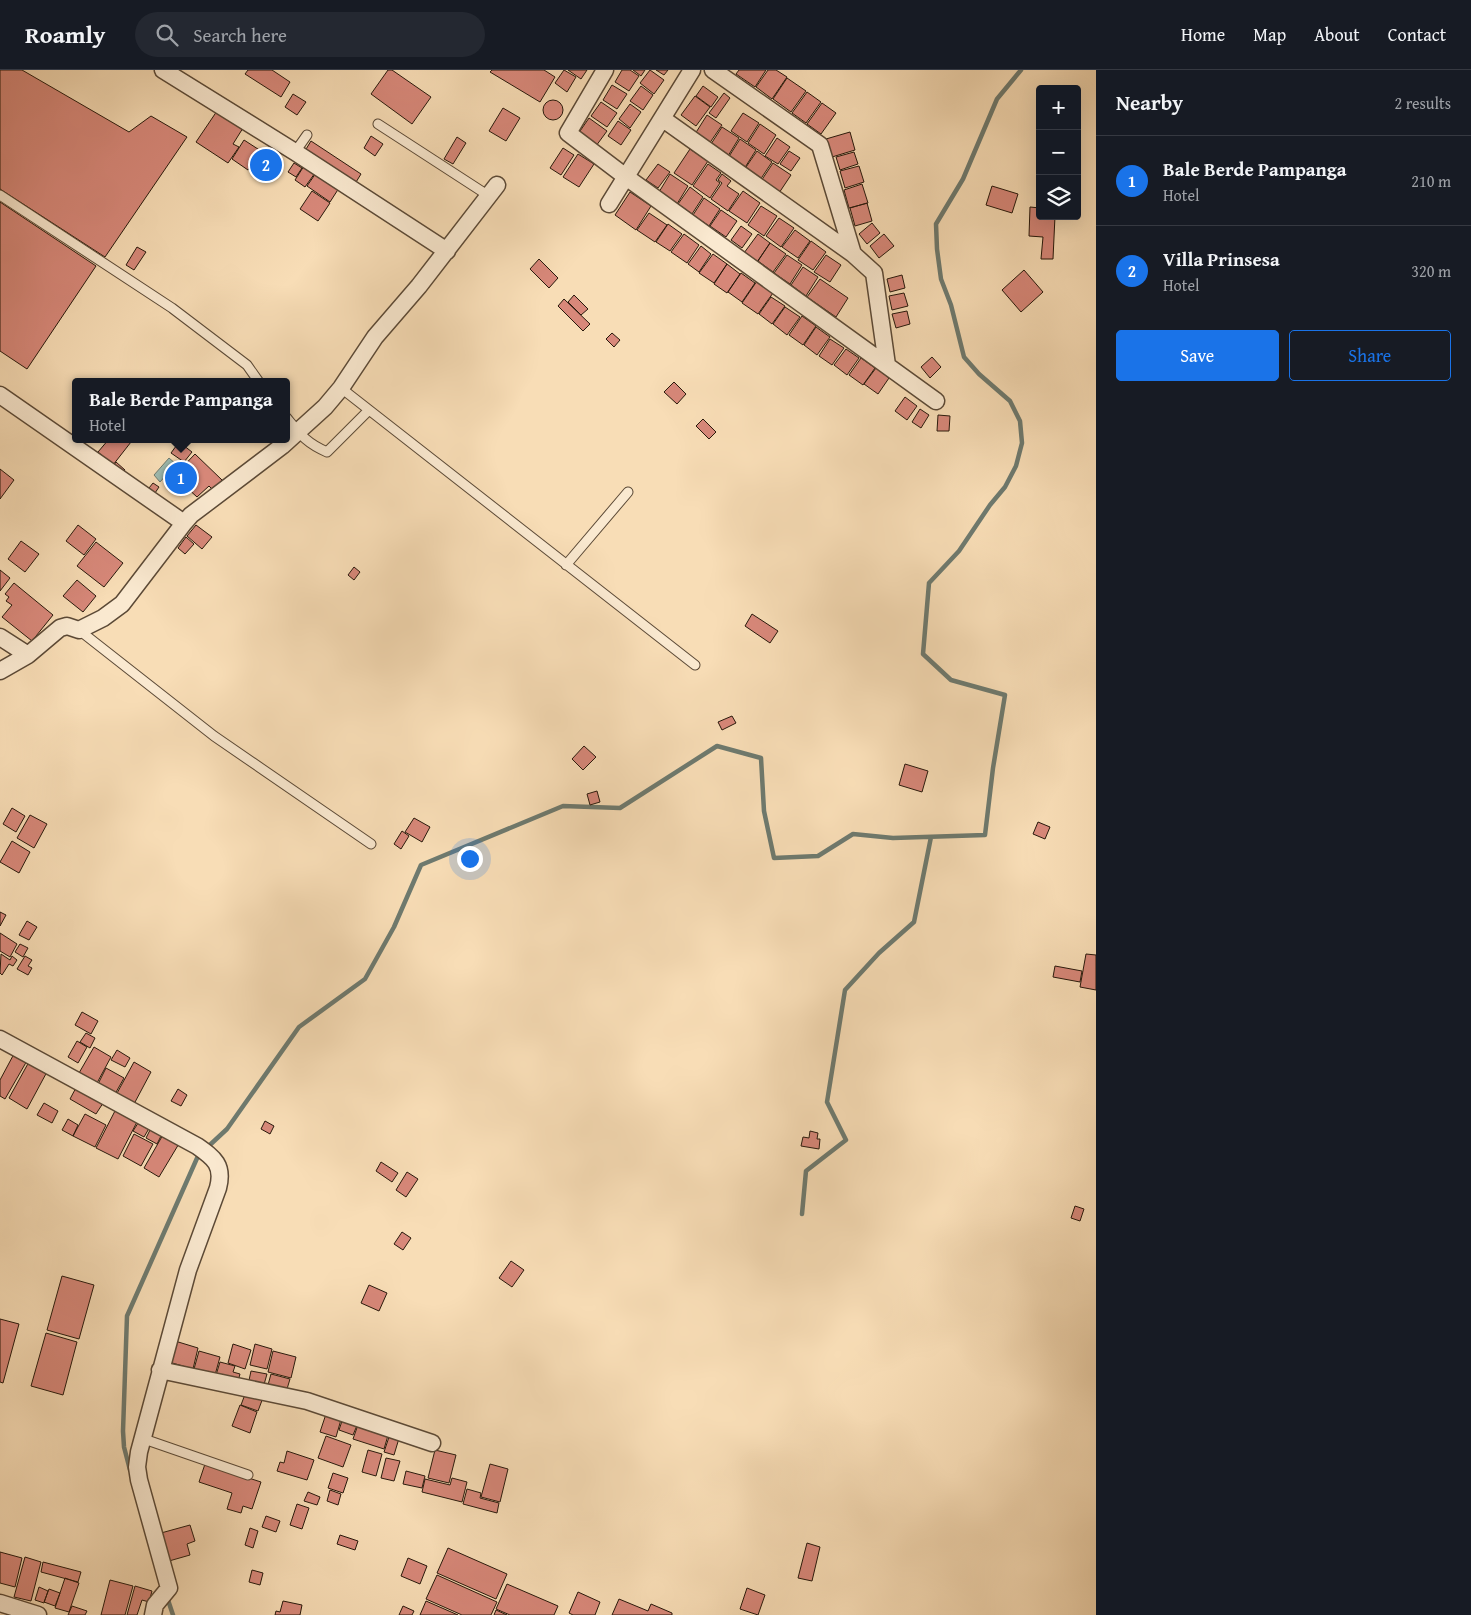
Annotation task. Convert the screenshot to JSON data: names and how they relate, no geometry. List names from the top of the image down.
{
  "page": {
    "header": "Roamly",
    "search": "Search here",
    "nav": [
      "Home",
      "Map",
      "About",
      "Contact"
    ],
    "heading": ["Nearby", "2 results"],
    "map_buttons": ["+", "−"],
    "list": [
      {
        "mark": "1",
        "name": "Bale Berde Pampanga",
        "note": "Hotel",
        "value": "210 m"
      },
      {
        "mark": "2",
        "name": "Villa Prinsesa",
        "note": "Hotel",
        "value": "320 m"
      }
    ],
    "pins": ["2", "1"],
    "buttons": ["Save", "Share"],
    "popup": ["Bale Berde Pampanga", "Hotel"]
  }
}
